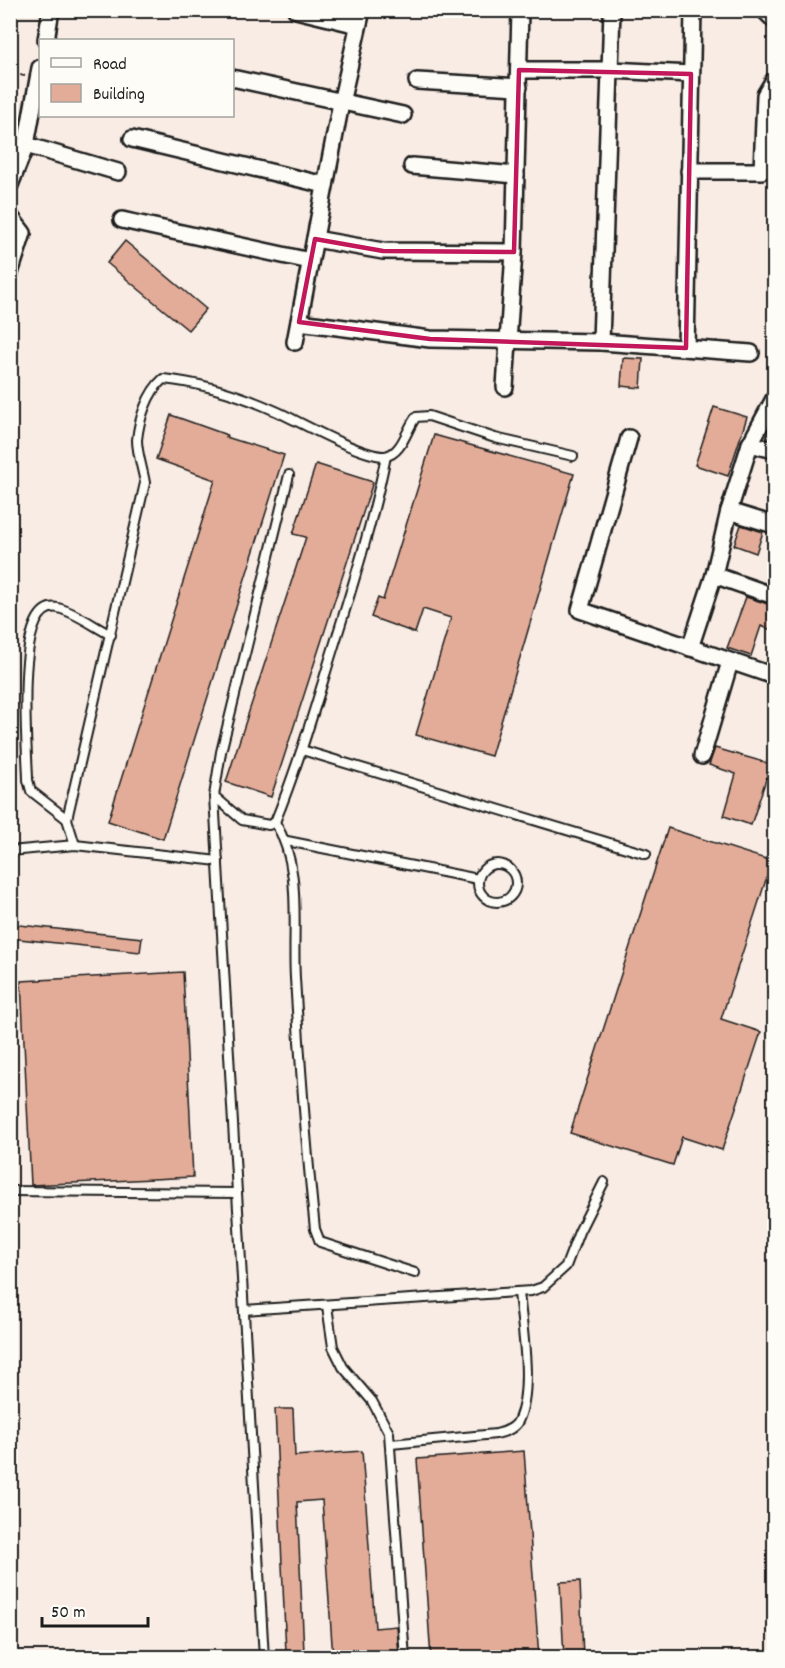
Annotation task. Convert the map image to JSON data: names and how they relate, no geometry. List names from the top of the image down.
{
  "legend": ["Road", "Building"],
  "scale_bar": "50 m"
}
